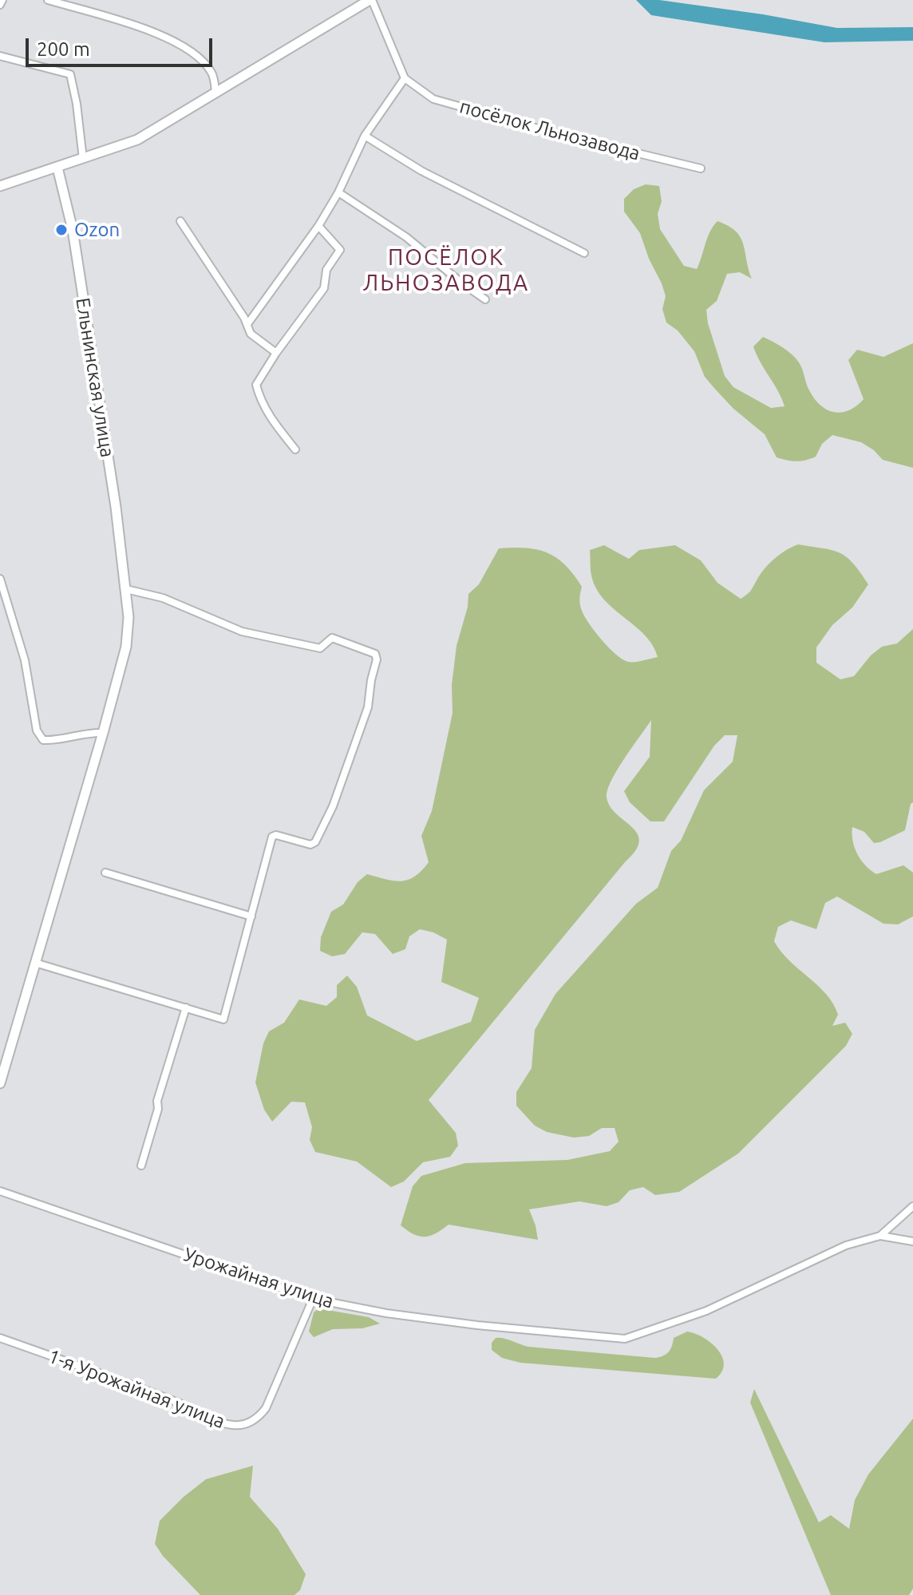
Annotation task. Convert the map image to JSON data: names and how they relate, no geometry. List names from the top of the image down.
{
  "streets": {
    "main road": ["Ельнинская улица"],
    "street": ["посёлок Льнозавода", "Урожайная улица", "1-я Урожайная улица"]
  },
  "crossings": [
    ["Урожайная улица", "1-я Урожайная улица"]
  ],
  "districts": ["ПОСЁЛОК ЛЬНОЗАВОДА"],
  "places": ["Ozon"],
  "scale_bar": "200 m"
}
